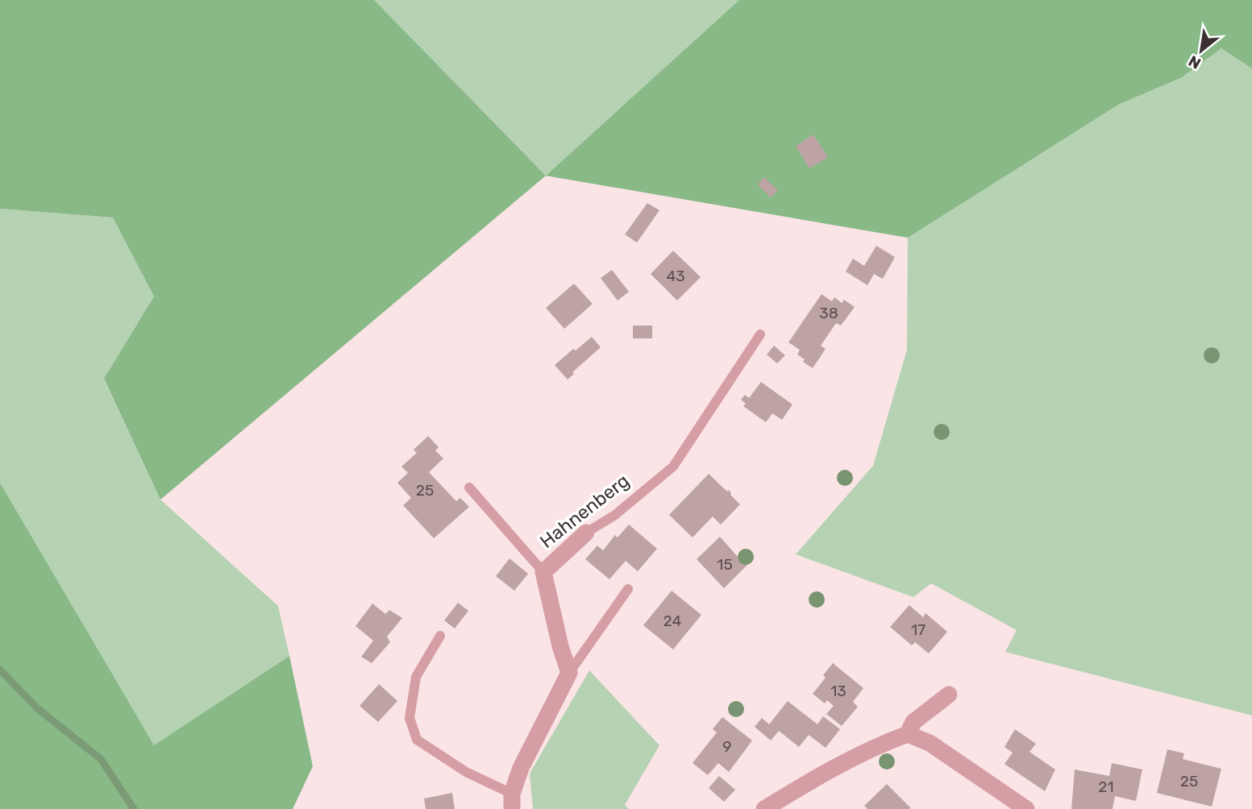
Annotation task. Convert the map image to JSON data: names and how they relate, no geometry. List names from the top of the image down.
{
  "streets": {
    "street": ["Hahnenberg"]
  },
  "house_numbers": [
    "43",
    "38",
    "25",
    "15",
    "24",
    "17",
    "13",
    "9",
    "25",
    "21"
  ],
  "north": "bottom left"
}
